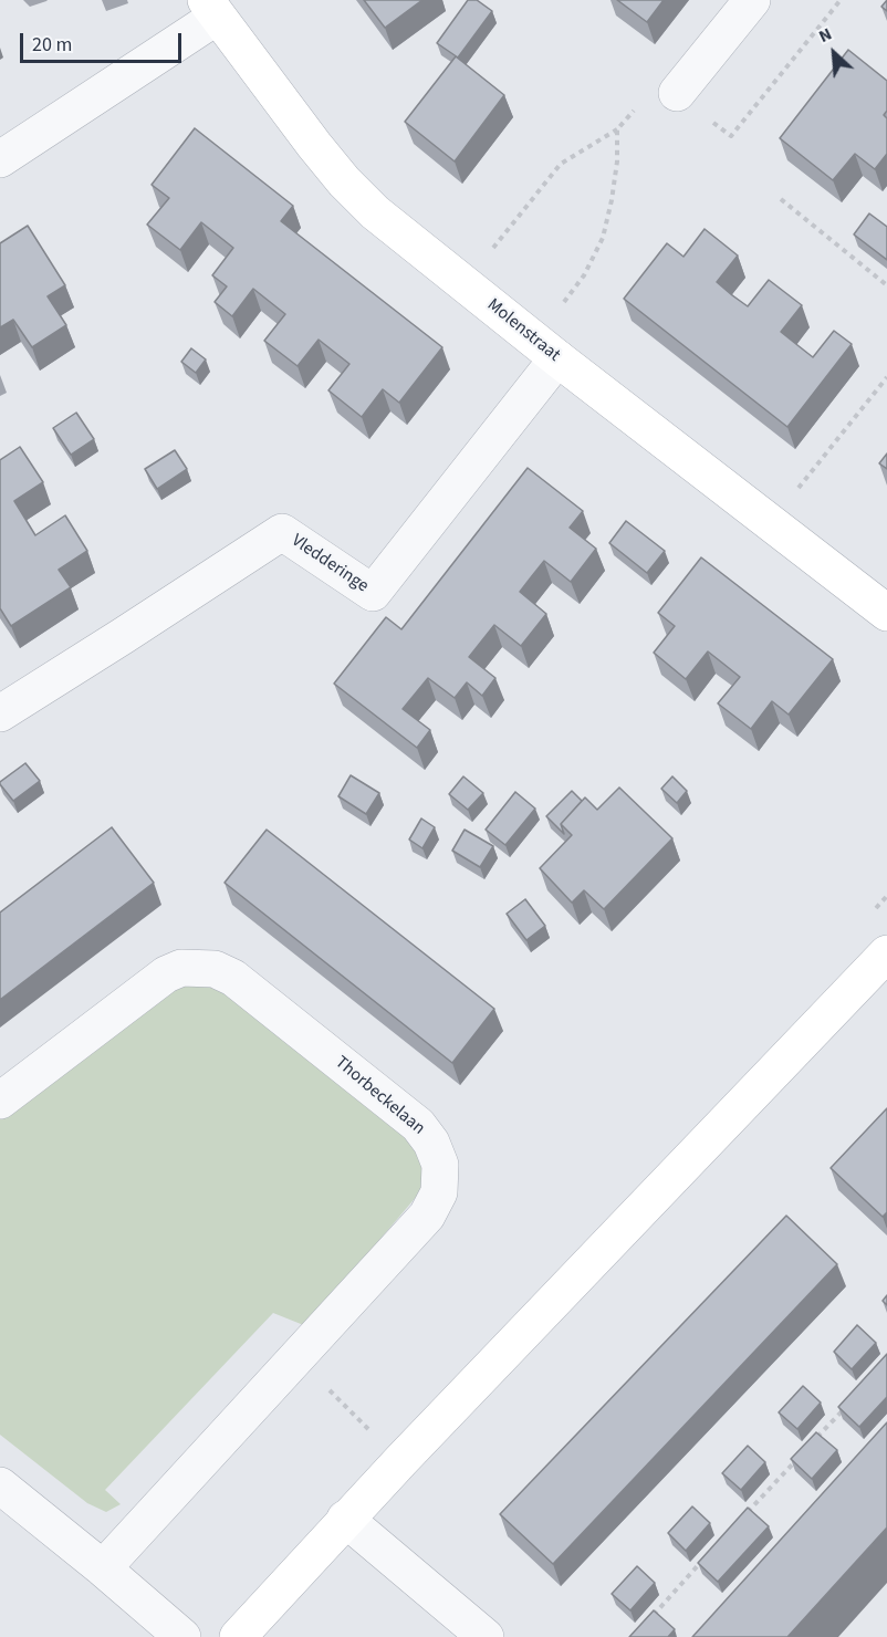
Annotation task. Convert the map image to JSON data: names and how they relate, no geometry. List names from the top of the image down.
{
  "streets": {
    "street": ["Molenstraat", "Vledderinge", "Thorbeckelaan"]
  },
  "crossings": [
    ["Molenstraat", "Vledderinge"]
  ],
  "scale_bar": "20 m",
  "north": "top left"
}
